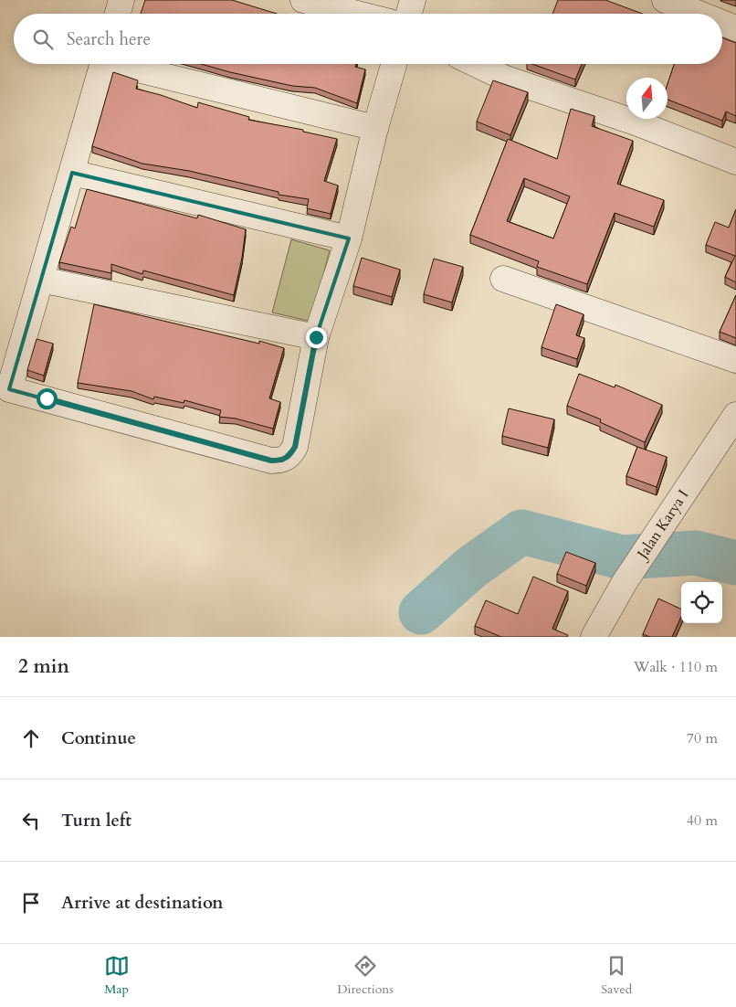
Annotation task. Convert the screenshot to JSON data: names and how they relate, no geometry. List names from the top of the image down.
{
  "streets": {
    "street": ["Jalan Karya I"]
  },
  "north": "top",
  "page": {
    "search": "Search here",
    "heading": ["2 min", "Walk · 110 m"],
    "list": [
      ["Continue", "70 m"],
      ["Turn left", "40 m"],
      "Arrive at destination"
    ],
    "nav": ["Map", "Directions", "Saved"]
  }
}
